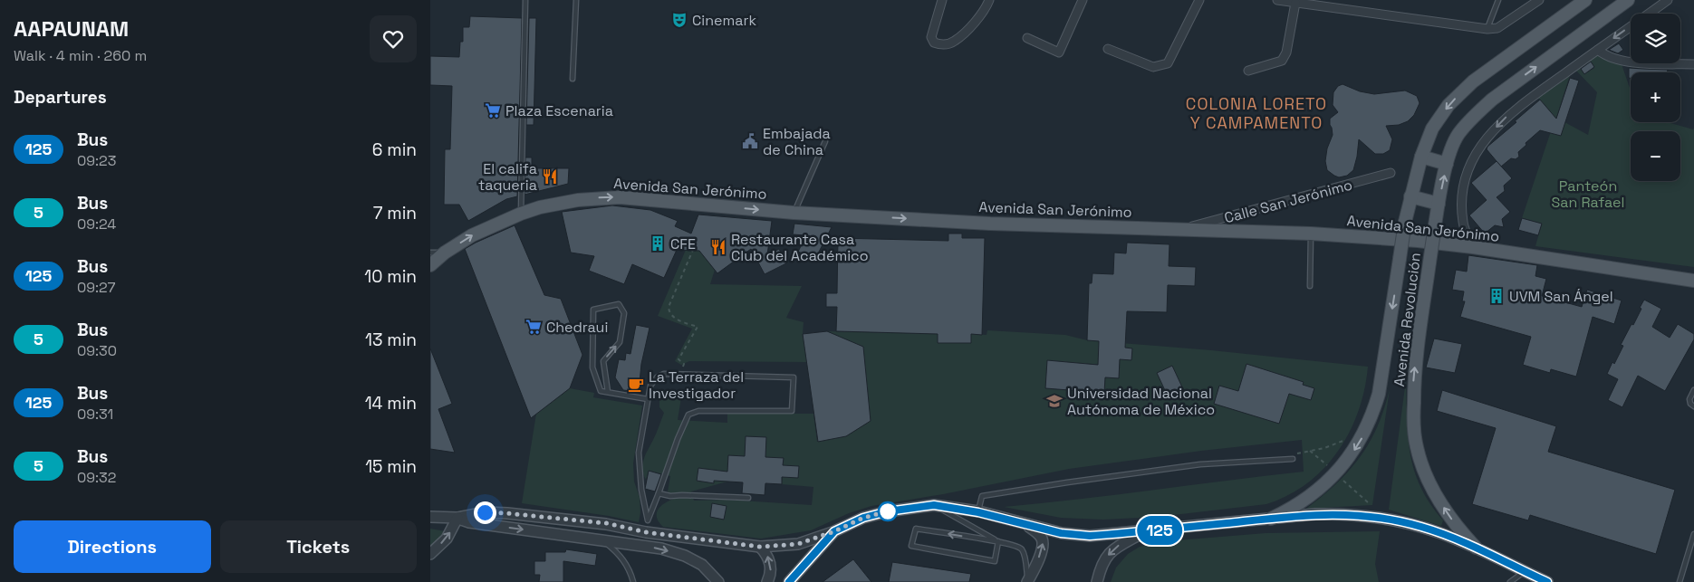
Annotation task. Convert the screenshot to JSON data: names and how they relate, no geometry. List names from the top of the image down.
{
  "streets": {
    "main road": ["Avenida San Jerónimo", "Avenida Revolución"],
    "street": ["Calle San Jerónimo"]
  },
  "crossings": [
    ["Avenida San Jerónimo", "Calle San Jerónimo"]
  ],
  "one_way": ["Avenida San Jerónimo"],
  "districts": ["COLONIA LORETO Y CAMPAMENTO"],
  "parks": ["Panteón San Rafael"],
  "places": {
    "theatre": ["Cinemark"],
    "supermarket": ["Plaza Escenaria", "Chedraui"],
    "public building": ["Embajada de China"],
    "restaurant": ["El califa taqueria", "Restaurante Casa Club del Académico"],
    "building": ["CFE", "UVM San Ángel"],
    "cafe": ["La Terraza del Investigador"],
    "school or university": ["Universidad Nacional Autónoma de México"]
  },
  "lines": ["bus line 125"],
  "page": {
    "heading": [
      ["AAPAUNAM", "Walk · 4 min · 260 m"],
      "Departures"
    ],
    "on_map": "125",
    "map_buttons": ["+", "−"],
    "list": [
      {
        "mark": "125",
        "name": "Bus",
        "note": "09:23",
        "value": "6 min"
      },
      {
        "mark": "5",
        "name": "Bus",
        "note": "09:24",
        "value": "7 min"
      },
      {
        "mark": "125",
        "name": "Bus",
        "note": "09:27",
        "value": "10 min"
      },
      {
        "mark": "5",
        "name": "Bus",
        "note": "09:30",
        "value": "13 min"
      },
      {
        "mark": "125",
        "name": "Bus",
        "note": "09:31",
        "value": "14 min"
      },
      {
        "mark": "5",
        "name": "Bus",
        "note": "09:32",
        "value": "15 min"
      }
    ],
    "buttons": ["Directions", "Tickets"]
  }
}
